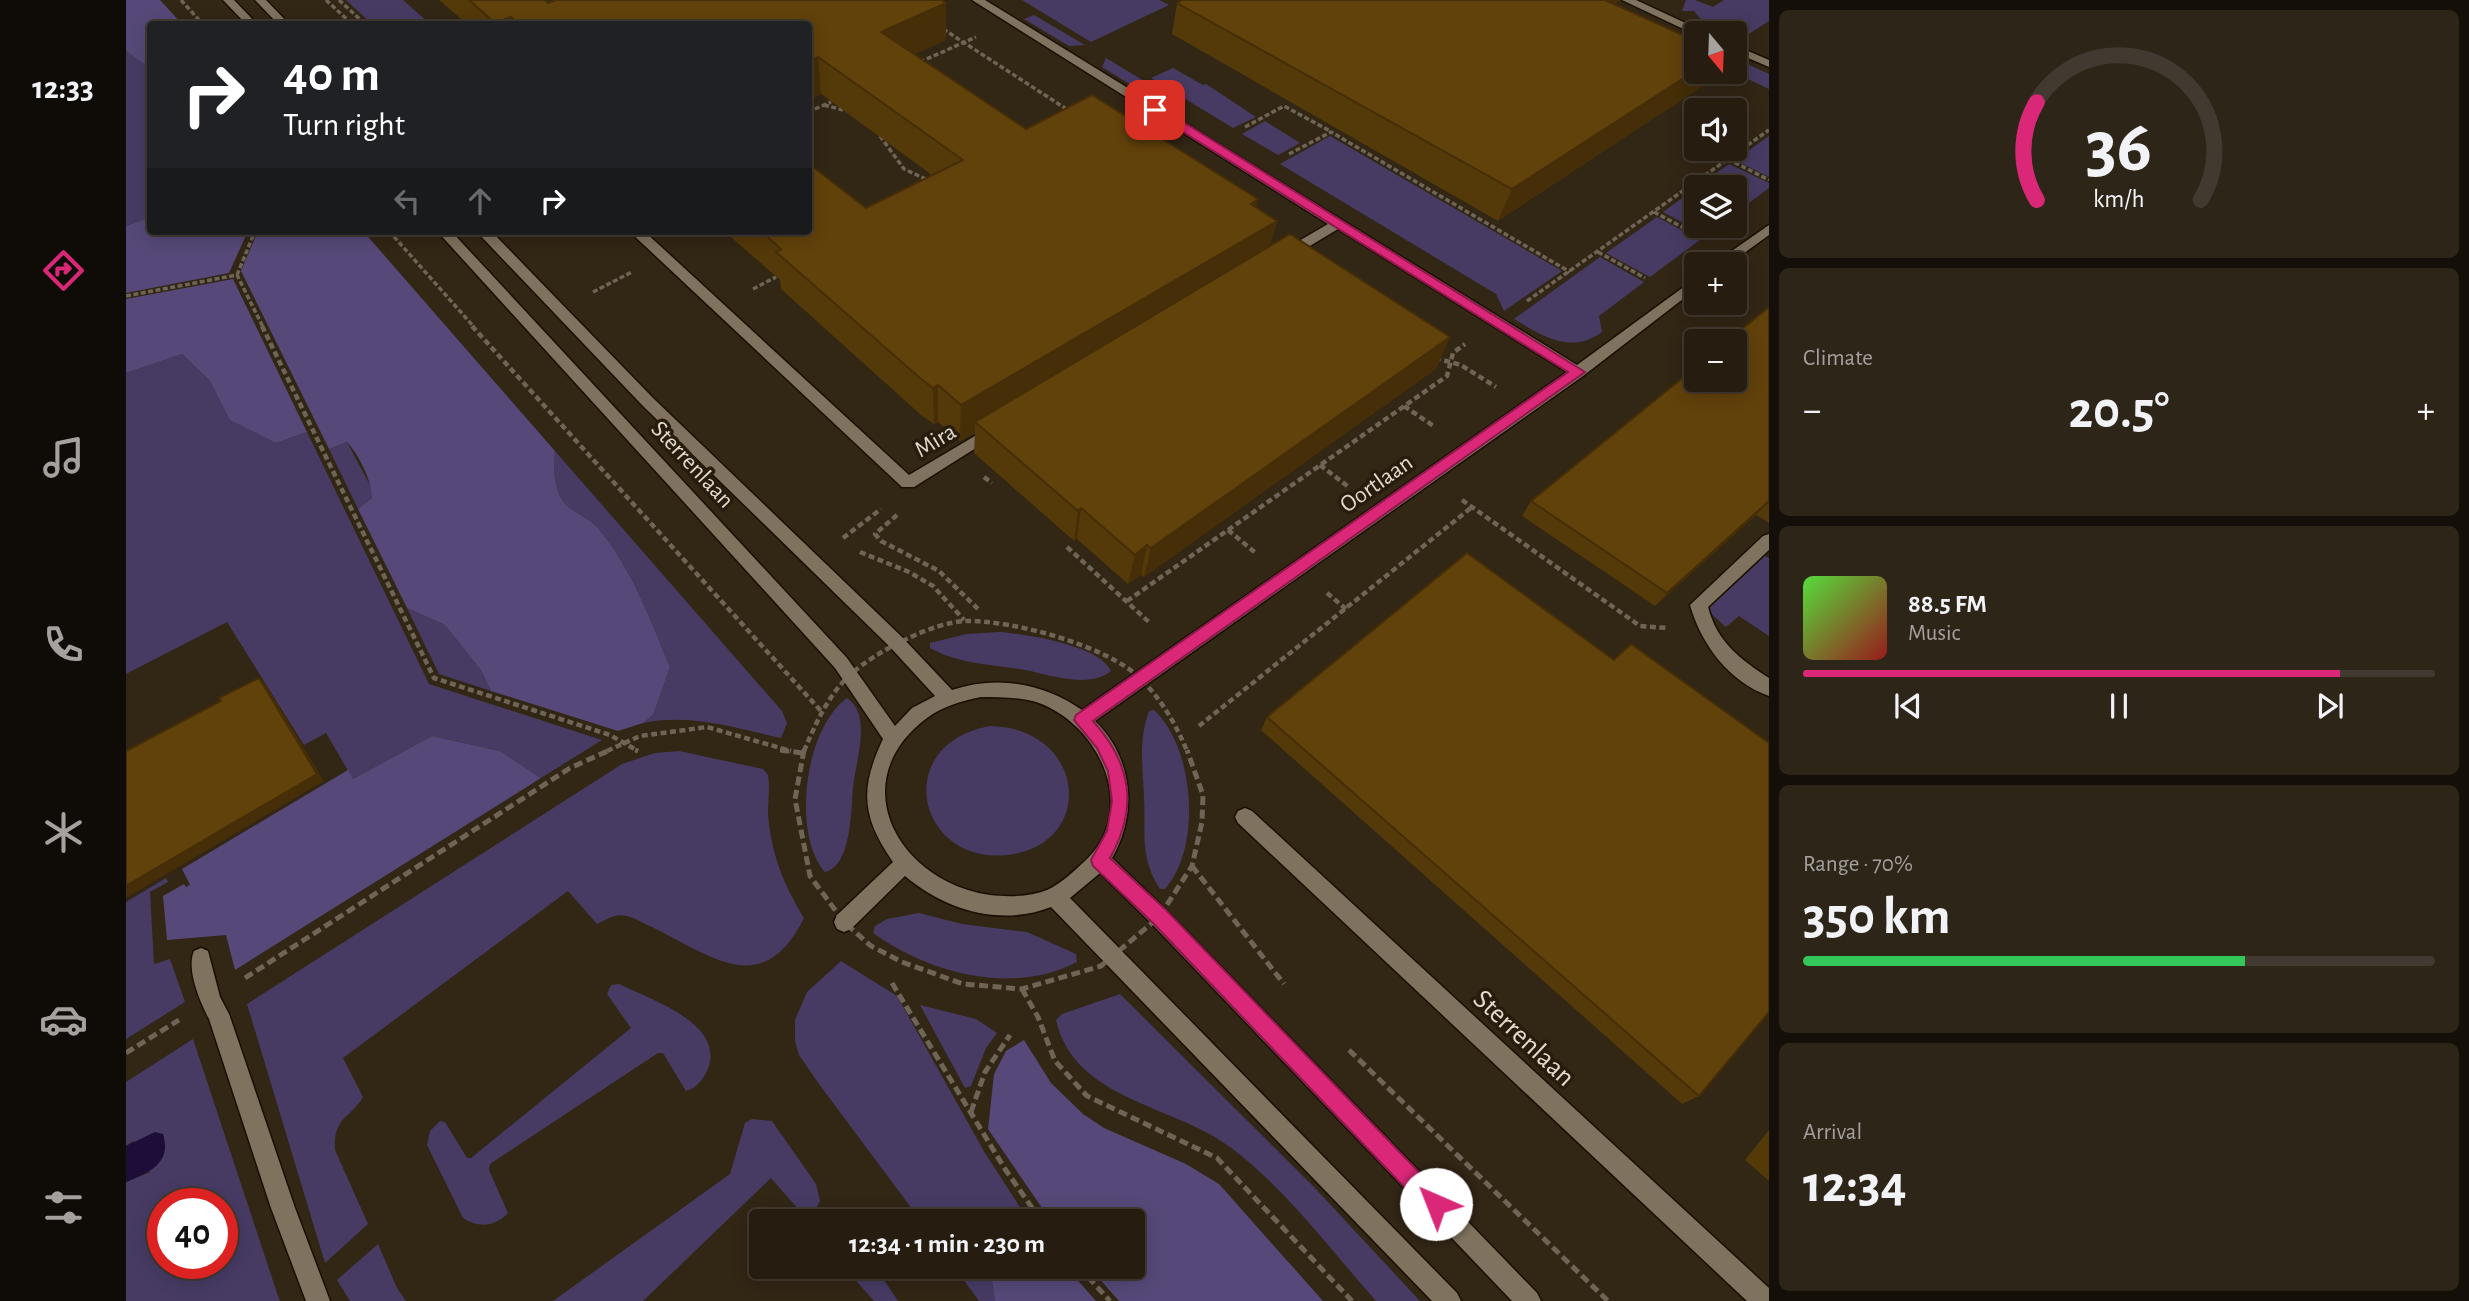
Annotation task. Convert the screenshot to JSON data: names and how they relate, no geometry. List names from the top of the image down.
{
  "streets": {
    "street": ["Mira", "Sterrenlaan", "Oortlaan"]
  },
  "crossings": [
    ["Sterrenlaan", "Oortlaan"]
  ],
  "north": "bottom",
  "page": {
    "tabs": "12:33",
    "map_buttons": ["+", "−"],
    "turn": ["40 m", "Turn right"],
    "tile": [
      "Climate",
      ["Range · 70%", "350 km"],
      ["Arrival", "12:34"]
    ],
    "heat": ["−", "20.5°", "+"],
    "song": ["88.5 FM", "Music"],
    "limit": "40",
    "trip": "12:34 · 1 min · 230 m",
    "gauge": ["36", "km/h"]
  }
}
